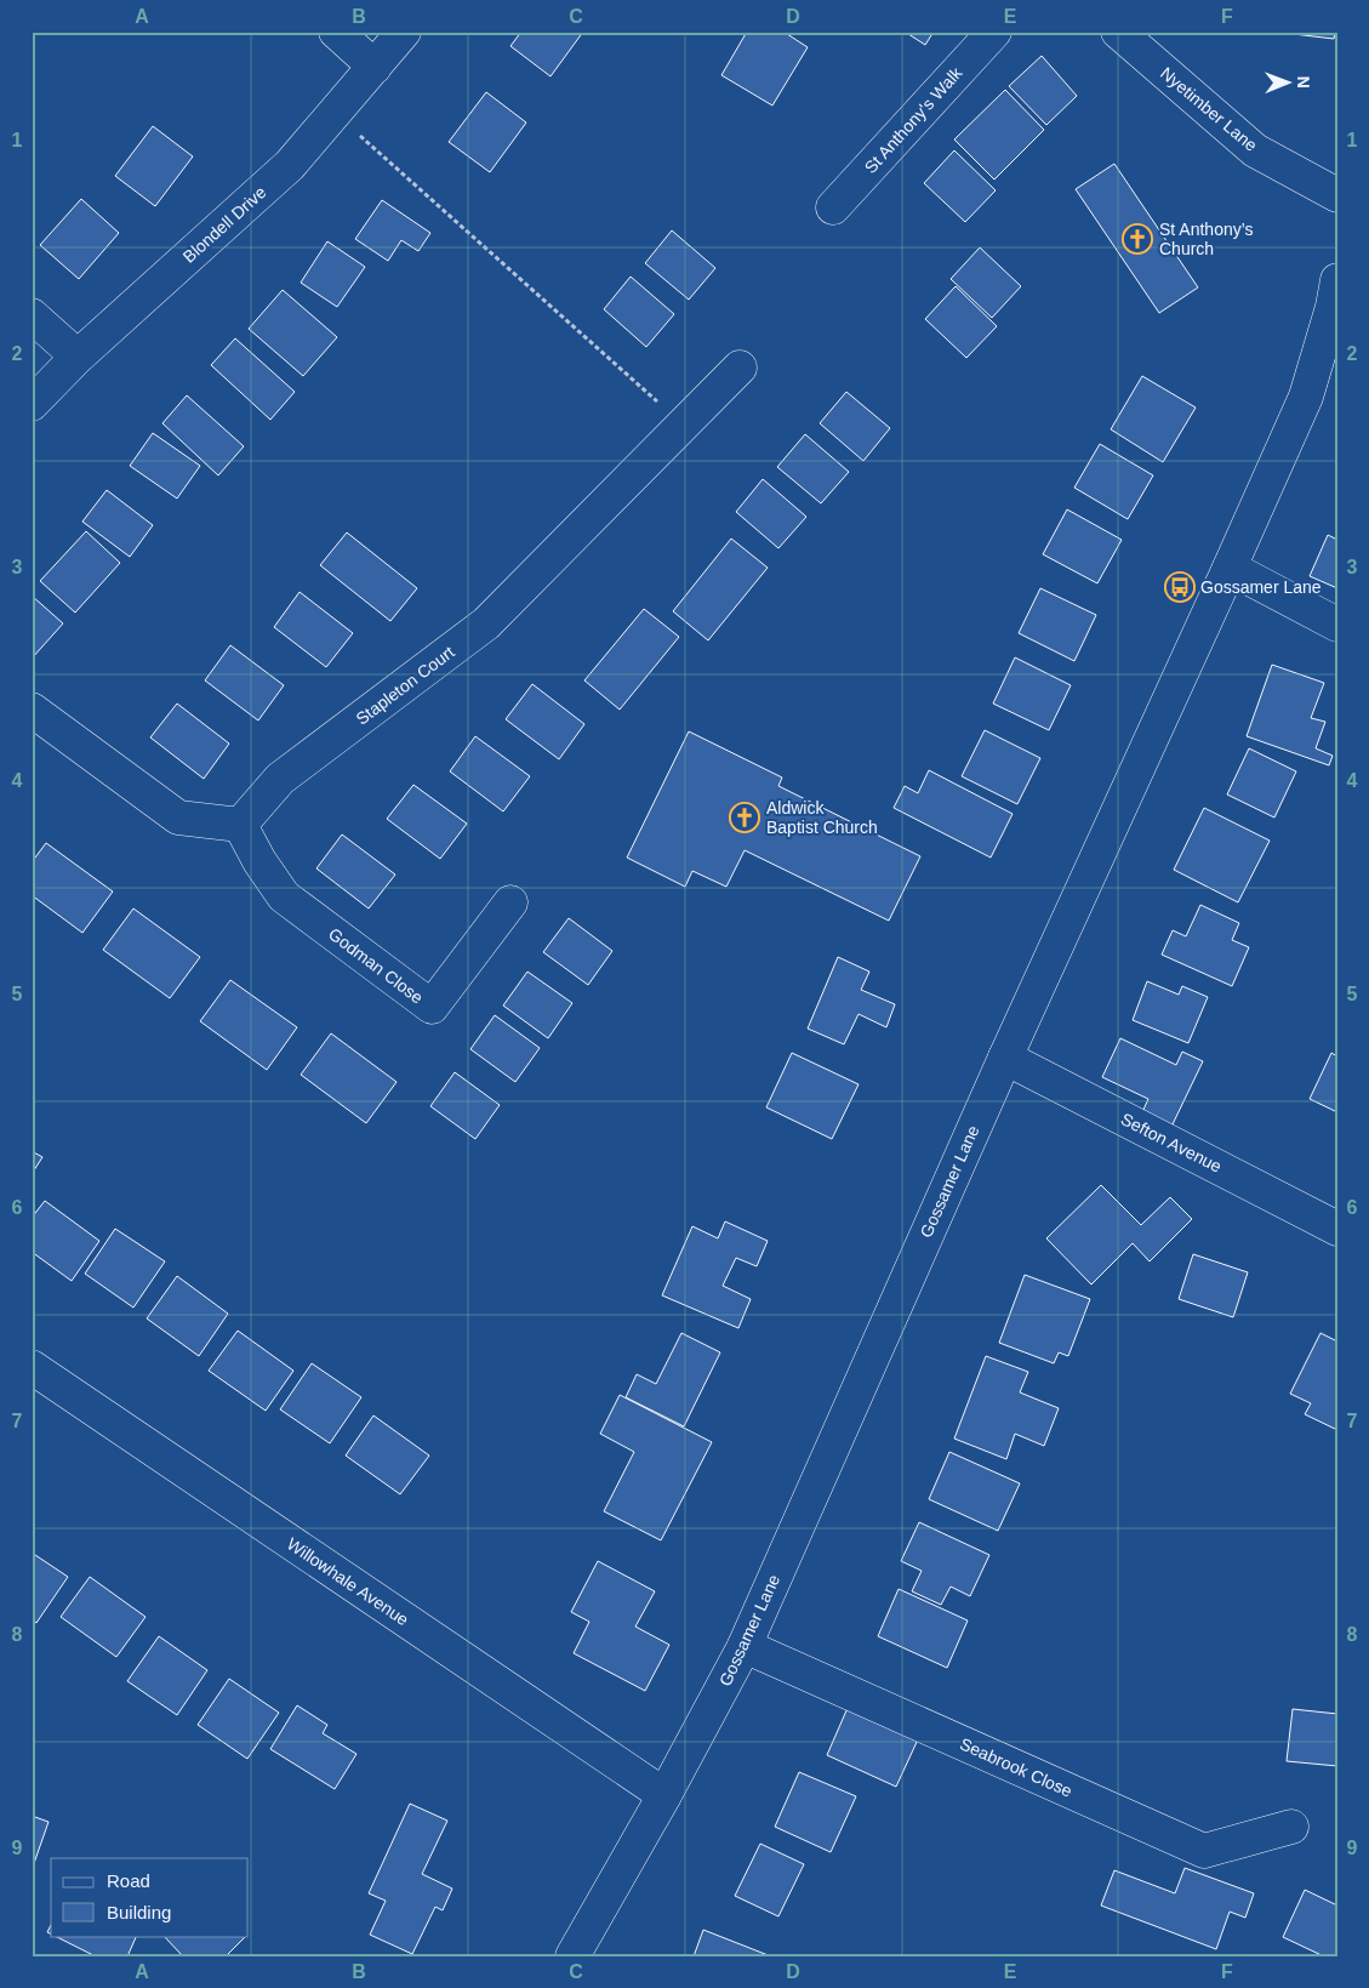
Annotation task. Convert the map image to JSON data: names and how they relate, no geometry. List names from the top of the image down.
{
  "streets": {
    "street": [
      "Nyetimber Lane",
      "St Anthony's Walk",
      "Blondell Drive",
      "Stapleton Court",
      "Godman Close",
      "Sefton Avenue",
      "Gossamer Lane",
      "Willowhale Avenue",
      "Seabrook Close"
    ]
  },
  "crossings": [
    ["Stapleton Court", "Godman Close"],
    ["Sefton Avenue", "Gossamer Lane"],
    ["Gossamer Lane", "Willowhale Avenue"],
    ["Gossamer Lane", "Seabrook Close"]
  ],
  "places": {
    "church": ["St Anthony’s Church", "Aldwick Baptist Church"],
    "bus stop": ["Gossamer Lane"]
  },
  "legend": ["Road", "Building"],
  "north": "right",
  "grid": {
    "columns": [
      "A",
      "B",
      "C",
      "D",
      "E",
      "F"
    ],
    "rows": [
      "1",
      "2",
      "3",
      "4",
      "5",
      "6",
      "7",
      "8",
      "9"
    ]
  }
}
